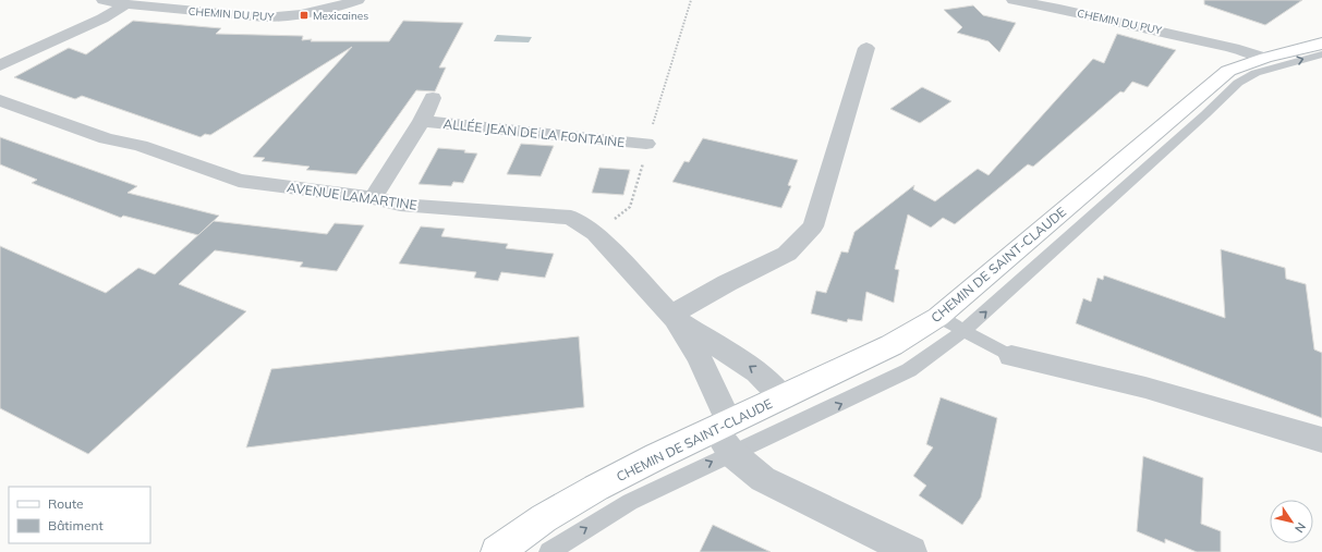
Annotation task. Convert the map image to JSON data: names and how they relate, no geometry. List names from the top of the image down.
{
  "streets": {
    "street": [
      "CHEMIN DU PUY",
      "ALLÉE JEAN DE LA FONTAINE",
      "AVENUE LAMARTINE",
      "CHEMIN DE SAINT-CLAUDE"
    ]
  },
  "crossings": [
    ["CHEMIN DU PUY", "CHEMIN DE SAINT-CLAUDE"],
    ["ALLÉE JEAN DE LA FONTAINE", "AVENUE LAMARTINE"],
    ["AVENUE LAMARTINE", "CHEMIN DE SAINT-CLAUDE"]
  ],
  "places": {
    "transit": ["Mexicaines"]
  },
  "legend": ["Route", "Bâtiment"],
  "north": "bottom right"
}
